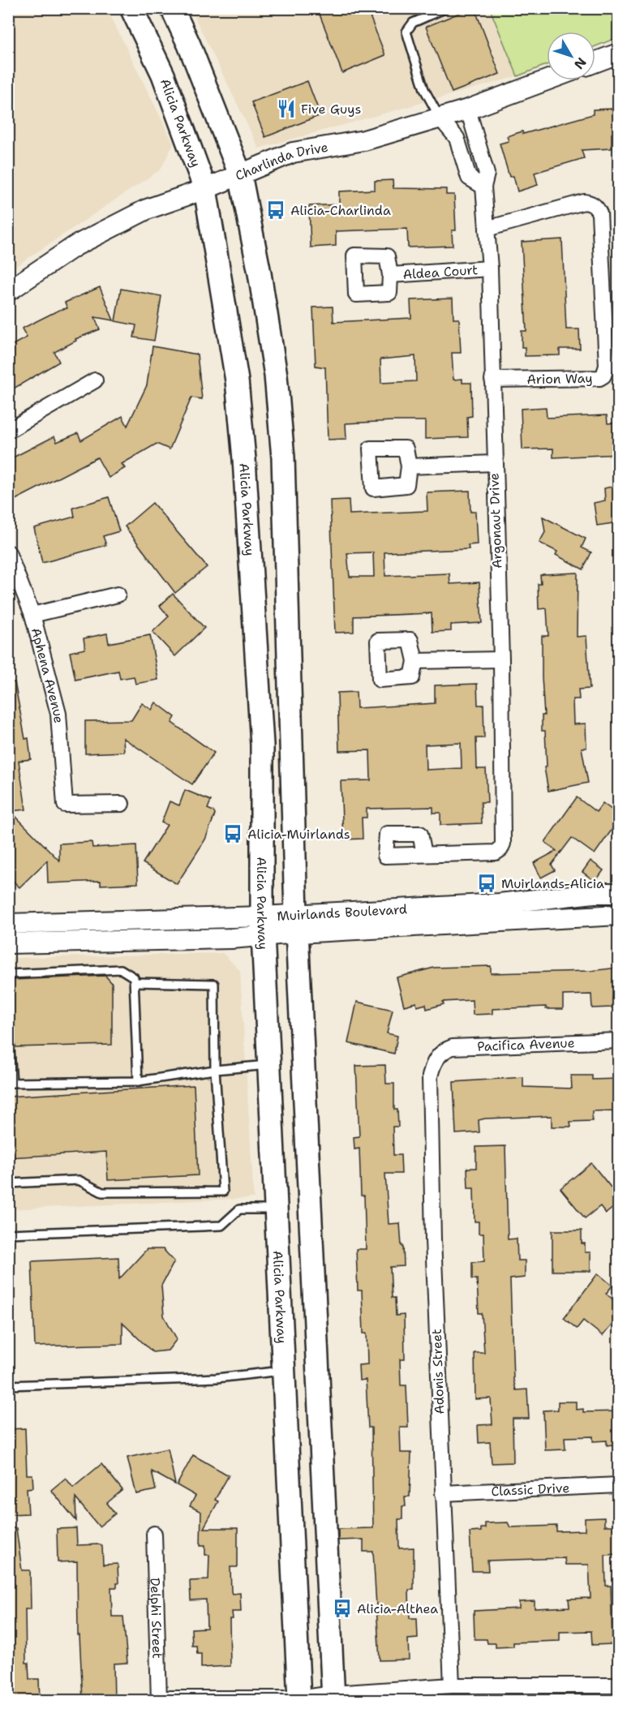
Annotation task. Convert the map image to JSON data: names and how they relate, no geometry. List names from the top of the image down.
{
  "streets": {
    "main road": ["Alicia Parkway", "Charlinda Drive", "Muirlands Boulevard"],
    "street": [
      "Aldea Court",
      "Arion Way",
      "Argonaut Drive",
      "Aphena Avenue",
      "Pacifica Avenue",
      "Adonis Street",
      "Classic Drive",
      "Delphi Street"
    ]
  },
  "crossings": [
    ["Alicia Parkway", "Charlinda Drive"],
    ["Alicia Parkway", "Muirlands Boulevard"],
    ["Charlinda Drive", "Argonaut Drive"],
    ["Aldea Court", "Argonaut Drive"],
    ["Arion Way", "Argonaut Drive"],
    ["Pacifica Avenue", "Adonis Street"],
    ["Adonis Street", "Classic Drive"]
  ],
  "places": {
    "restaurant": ["Five Guys"],
    "bus stop": [
      "Alicia-Charlinda",
      "Alicia-Muirlands",
      "Muirlands-Alicia",
      "Alicia-Althea"
    ]
  },
  "north": "bottom right"
}
